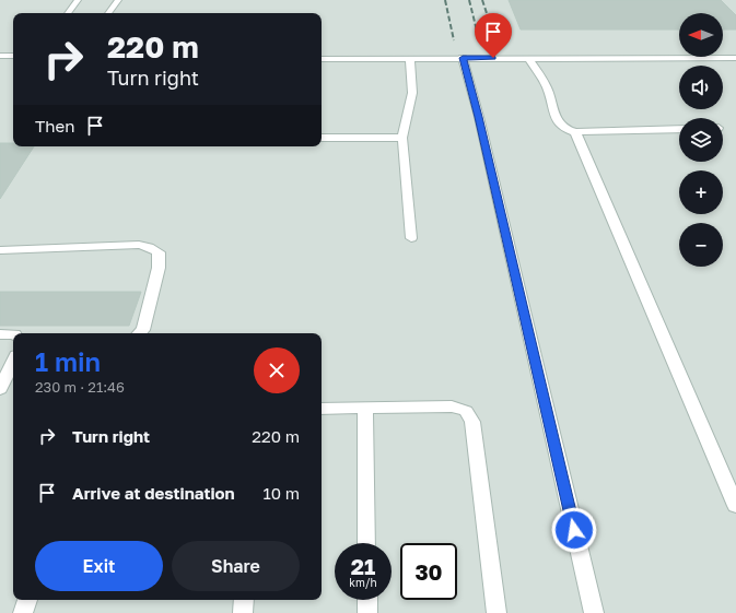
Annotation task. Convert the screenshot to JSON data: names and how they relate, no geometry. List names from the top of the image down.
{
  "north": "left",
  "page": {
    "map_buttons": ["+", "−"],
    "turn": ["220 m", "Turn right"],
    "then": "Then",
    "heading": ["1 min", "230 m · 21:46"],
    "list": [
      {
        "name": "Turn right",
        "value": "220 m"
      },
      {
        "name": "Arrive at destination",
        "value": "10 m"
      }
    ],
    "buttons": ["Exit", "Share"],
    "speed": "21 km/h",
    "limit": "30"
  }
}
